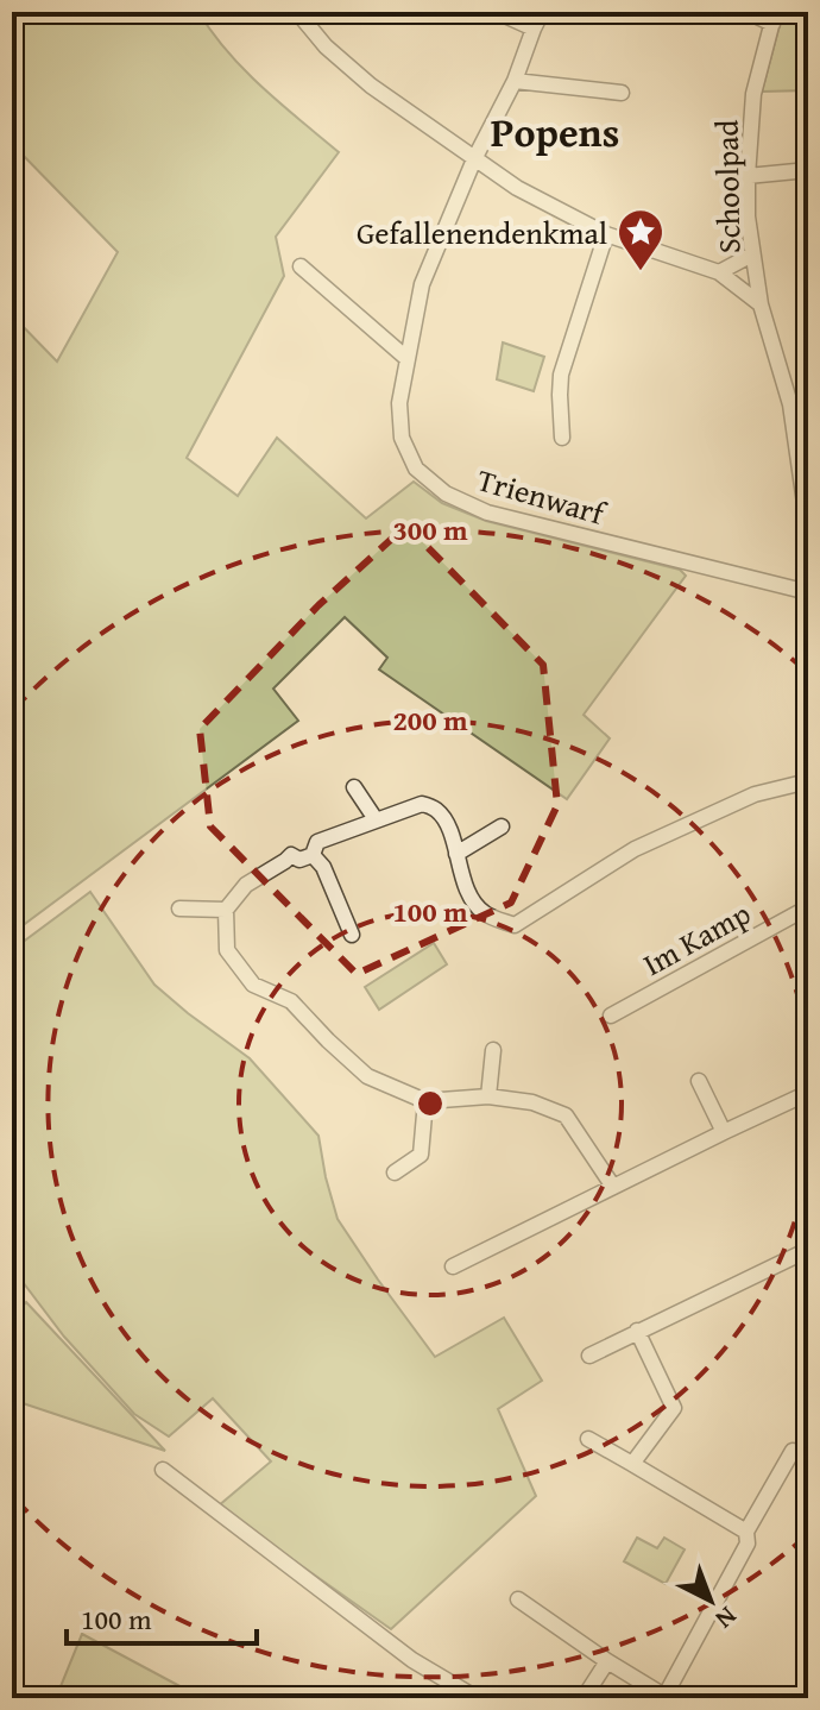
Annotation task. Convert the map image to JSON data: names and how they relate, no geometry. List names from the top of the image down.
{
  "streets": {
    "street": ["Schoolpad", "Trienwarf", "Im Kamp"]
  },
  "districts": ["Popens"],
  "places": {
    "place": ["Gefallenendenkmal"]
  },
  "scale_bar": "100 m",
  "north": "bottom right",
  "rings": ["300 m", "200 m", "100 m"]
}
